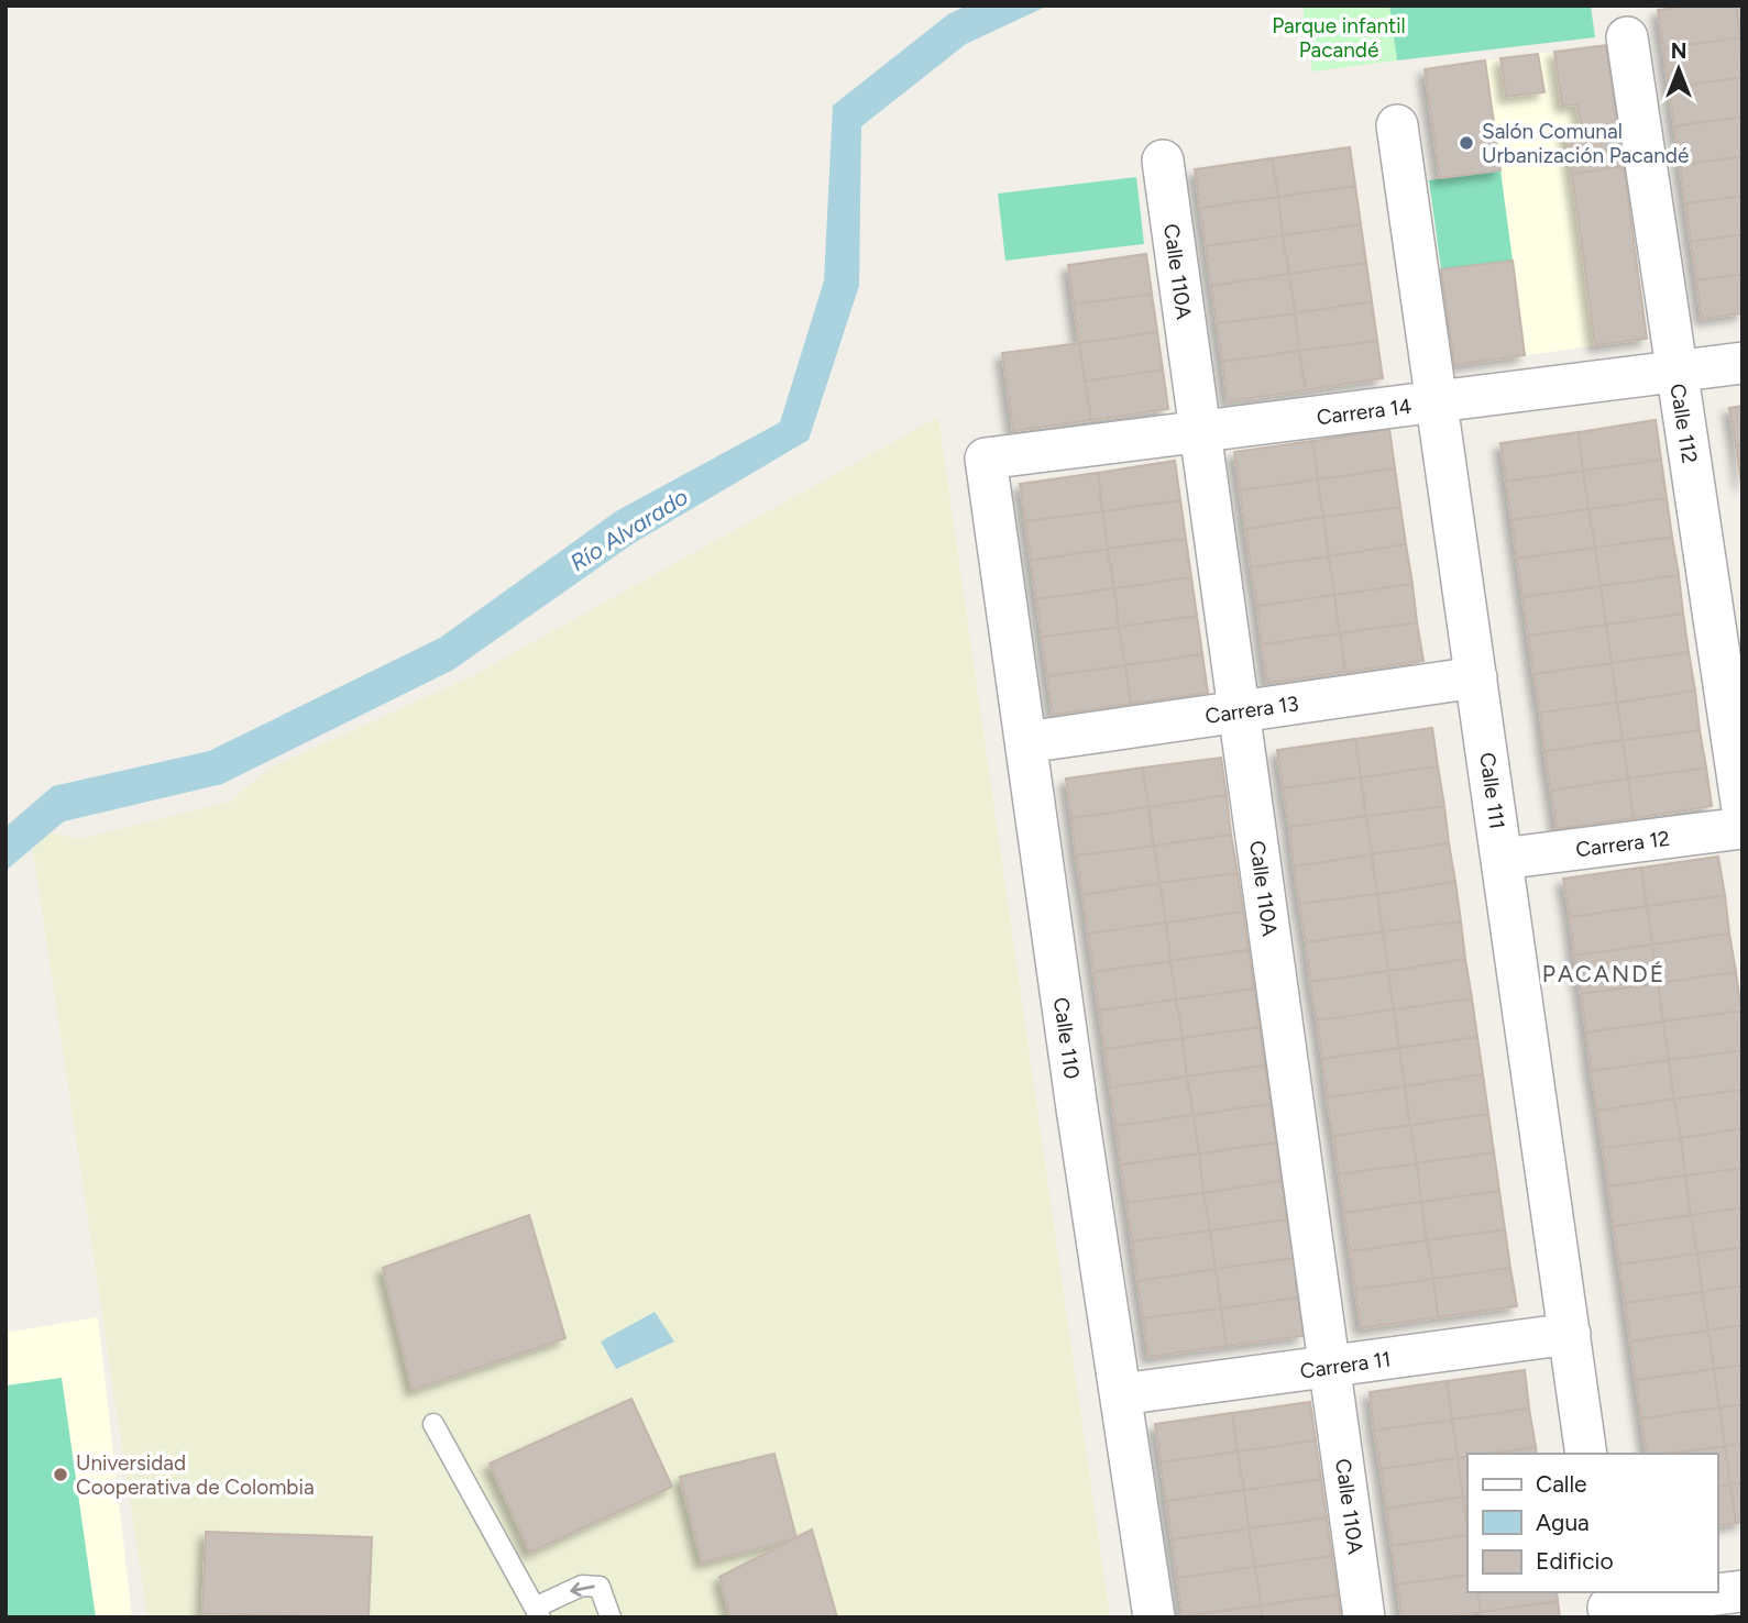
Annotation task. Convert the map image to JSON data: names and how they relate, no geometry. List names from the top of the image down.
{
  "streets": {
    "street": [
      "Calle 110A",
      "Carrera 14",
      "Calle 112",
      "Carrera 13",
      "Calle 111",
      "Carrera 12",
      "Calle 110",
      "Carrera 11"
    ]
  },
  "crossings": [
    ["Calle 110A", "Carrera 14"],
    ["Calle 110A", "Carrera 13"],
    ["Calle 110A", "Carrera 11"],
    ["Carrera 14", "Calle 112"],
    ["Carrera 14", "Calle 111"],
    ["Carrera 14", "Calle 110"],
    ["Carrera 13", "Calle 111"],
    ["Carrera 13", "Calle 110"],
    ["Calle 111", "Carrera 12"],
    ["Calle 111", "Carrera 11"],
    ["Calle 110", "Carrera 11"]
  ],
  "districts": ["PACANDÉ"],
  "water": ["Río Alvarado"],
  "parks": ["Parque infantil Pacandé"],
  "places": ["Salón Comunal Urbanización Pacandé", "Universidad Cooperativa de Colombia"],
  "legend": ["Calle", "Agua", "Edificio"],
  "north": "top"
}
